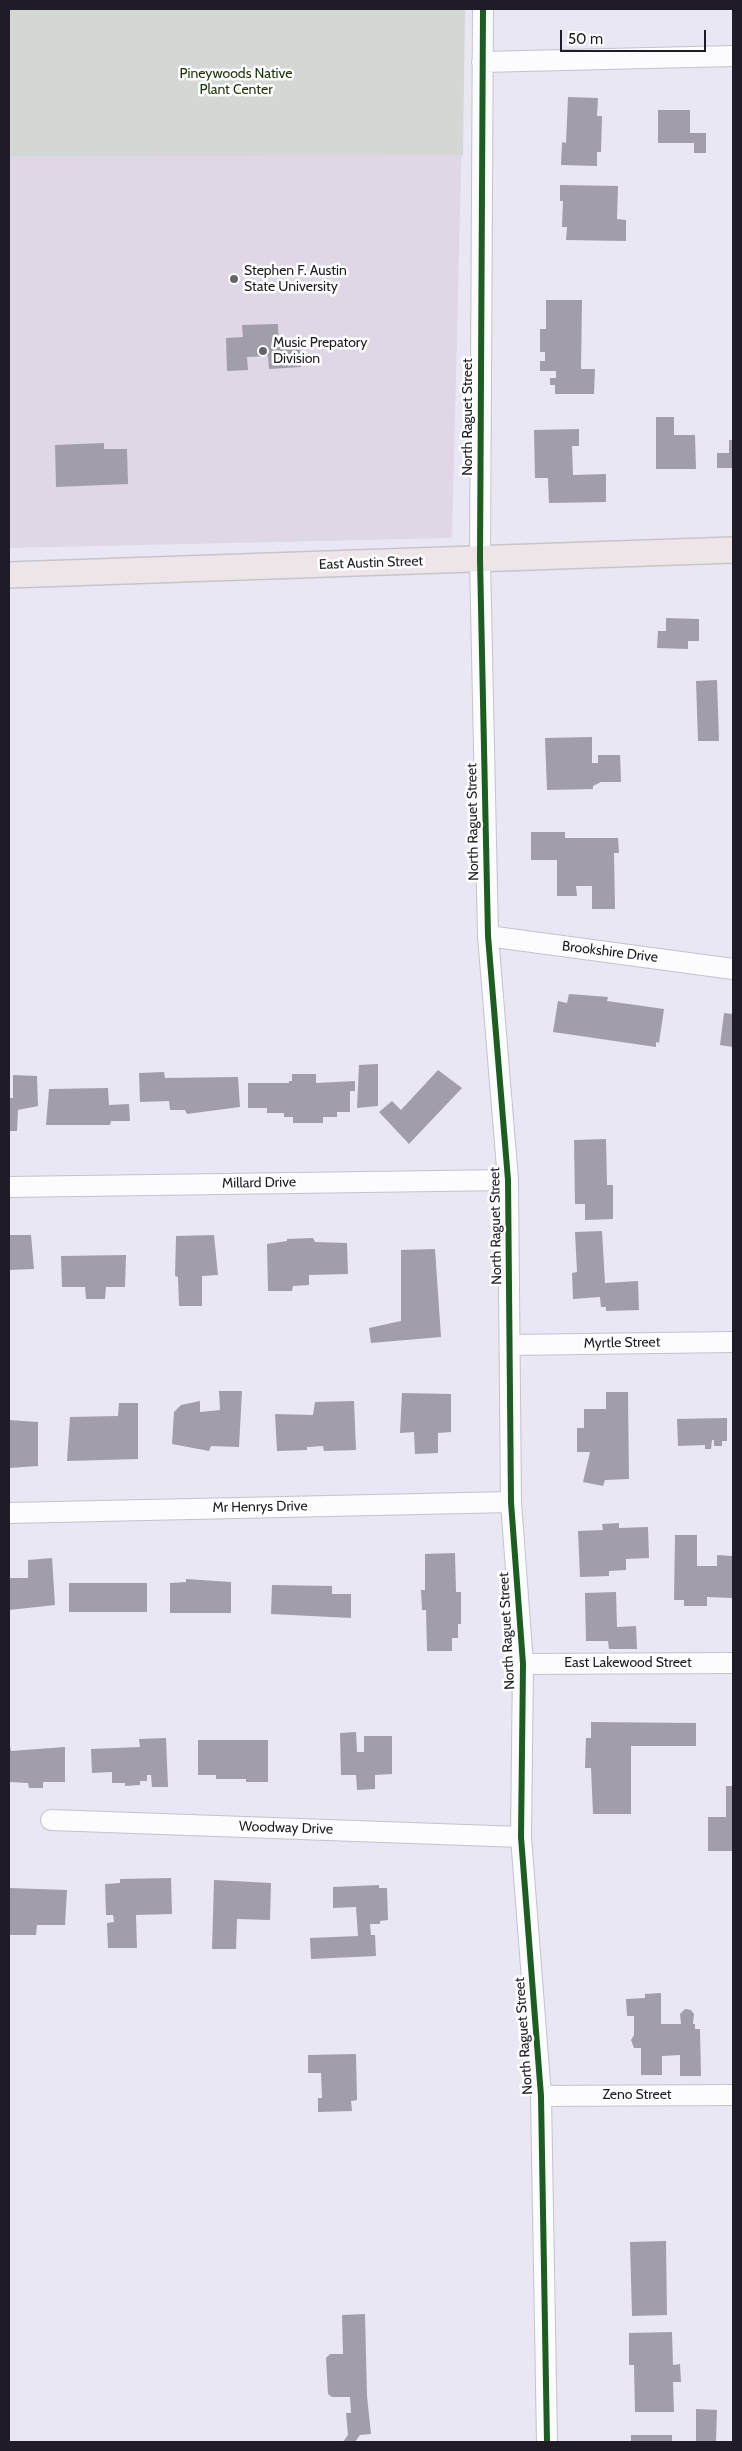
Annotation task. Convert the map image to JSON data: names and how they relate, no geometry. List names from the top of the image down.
{
  "streets": {
    "main road": ["East Austin Street"],
    "street": [
      "North Raguet Street",
      "Brookshire Drive",
      "Millard Drive",
      "Myrtle Street",
      "Mr Henrys Drive",
      "East Lakewood Street",
      "Woodway Drive",
      "Zeno Street"
    ]
  },
  "crossings": [
    ["North Raguet Street", "East Austin Street"],
    ["North Raguet Street", "Brookshire Drive"],
    ["North Raguet Street", "Millard Drive"],
    ["North Raguet Street", "Myrtle Street"],
    ["North Raguet Street", "Mr Henrys Drive"],
    ["North Raguet Street", "East Lakewood Street"],
    ["North Raguet Street", "Woodway Drive"],
    ["North Raguet Street", "Zeno Street"]
  ],
  "parks": ["Pineywoods Native Plant Center"],
  "places": ["Stephen F. Austin State University", "Music Prepatory Division"],
  "scale_bar": "50 m"
}
